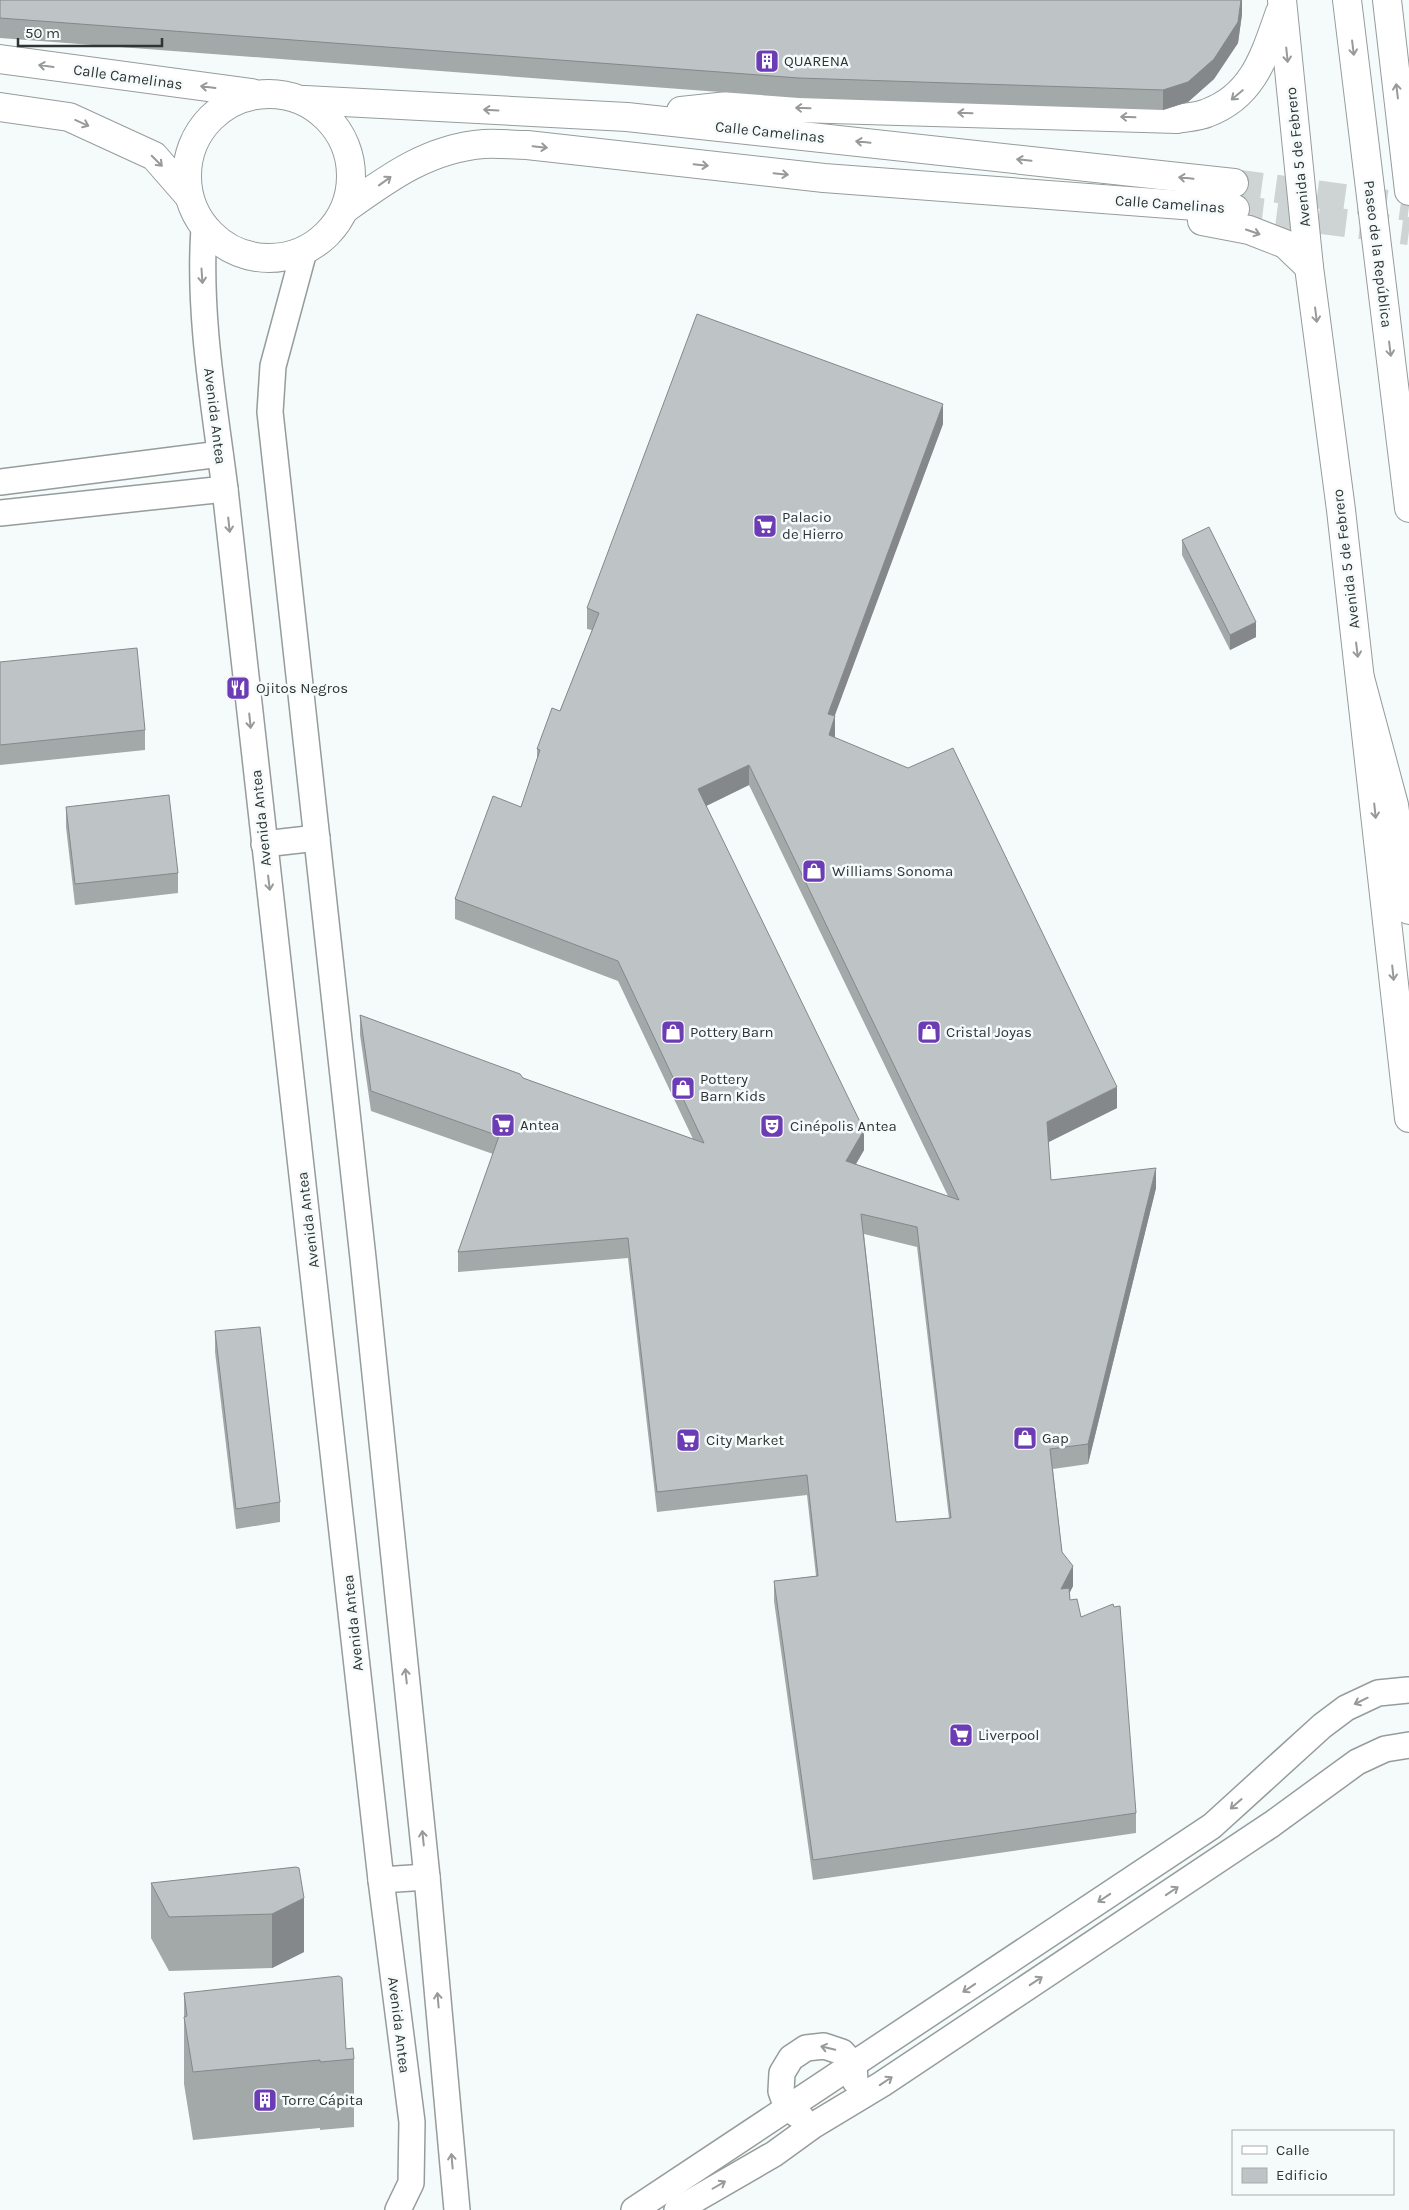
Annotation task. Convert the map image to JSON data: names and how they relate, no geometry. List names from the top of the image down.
{
  "streets": {
    "main road": ["Calle Camelinas", "Avenida 5 de Febrero", "Paseo de la República"],
    "street": ["Avenida Antea"]
  },
  "crossings": [
    ["Calle Camelinas", "Avenida Antea"]
  ],
  "places": {
    "building": ["QUARENA", "Torre Cápita"],
    "supermarket": [
      "Palacio de Hierro",
      "Antea",
      "City Market",
      "Liverpool"
    ],
    "restaurant": ["Ojitos Negros"],
    "shop": [
      "Williams Sonoma",
      "Pottery Barn",
      "Cristal Joyas",
      "Pottery Barn Kids",
      "Gap"
    ],
    "theatre": ["Cinépolis Antea"]
  },
  "legend": ["Calle", "Edificio"],
  "scale_bar": "50 m"
}
